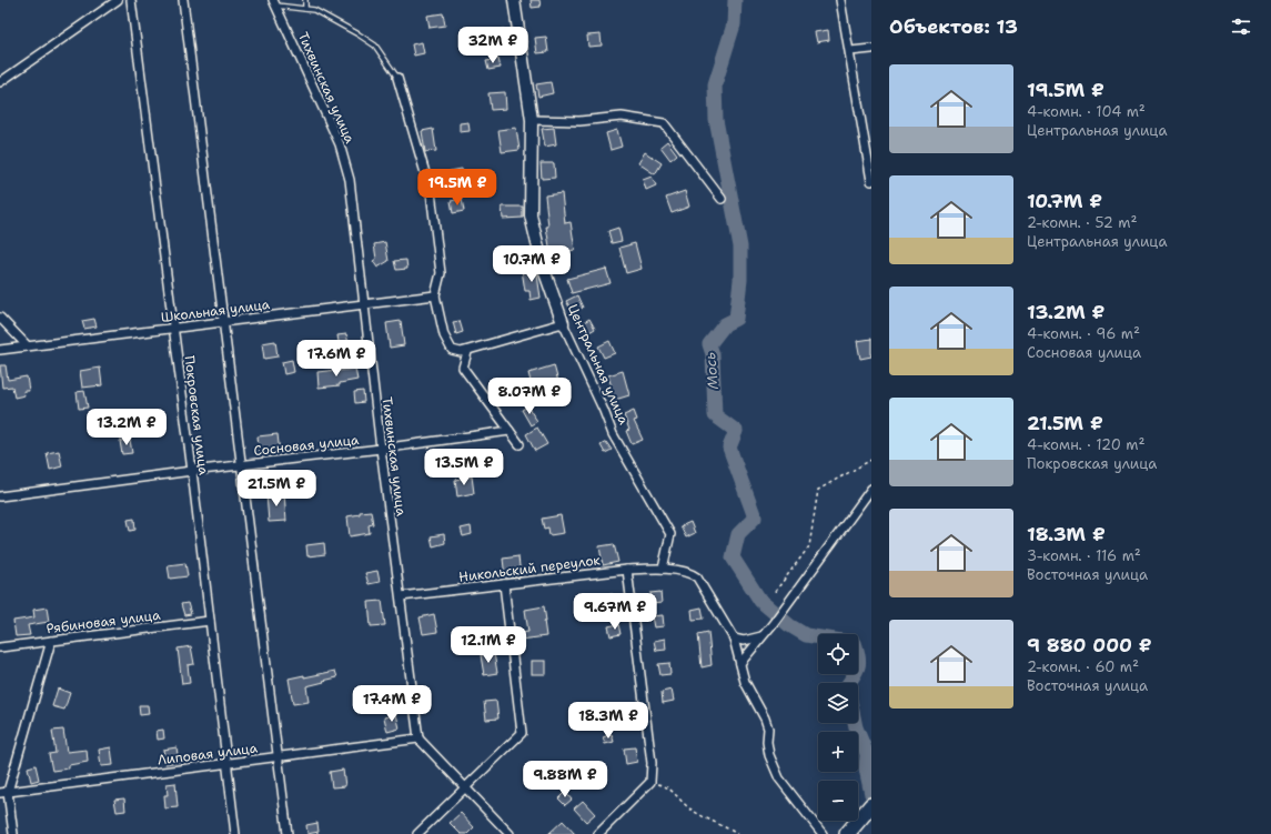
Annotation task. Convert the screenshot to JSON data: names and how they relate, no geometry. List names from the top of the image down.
{
  "streets": {
    "street": [
      "Тихвинская улица",
      "Школьная улица",
      "Центральная улица",
      "Покровская улица",
      "Сосновая улица",
      "Никольский переулок",
      "Рябиновая улица",
      "Липовая улица"
    ]
  },
  "crossings": [
    ["Тихвинская улица", "Школьная улица"],
    ["Тихвинская улица", "Сосновая улица"],
    ["Тихвинская улица", "Никольский переулок"],
    ["Тихвинская улица", "Липовая улица"],
    ["Школьная улица", "Покровская улица"],
    ["Центральная улица", "Никольский переулок"],
    ["Покровская улица", "Сосновая улица"],
    ["Покровская улица", "Рябиновая улица"],
    ["Покровская улица", "Липовая улица"]
  ],
  "water": ["Мось"],
  "page": {
    "heading": "Объектов: 13",
    "price": [
      "32M ₽",
      "19.5M ₽",
      "10.7M ₽",
      "17.6M ₽",
      "8.07M ₽",
      "13.2M ₽",
      "13.5M ₽",
      "21.5M ₽",
      "9.67M ₽",
      "12.1M ₽",
      "17.4M ₽",
      "18.3M ₽",
      "9.88M ₽"
    ],
    "list": [
      {
        "name": "19.5M ₽",
        "note": "4-комн. · 104 m² · Центральная улица"
      },
      {
        "name": "10.7M ₽",
        "note": "2-комн. · 52 m² · Центральная улица"
      },
      {
        "name": "13.2M ₽",
        "note": "4-комн. · 96 m² · Сосновая улица"
      },
      {
        "name": "21.5M ₽",
        "note": "4-комн. · 120 m² · Покровская улица"
      },
      {
        "name": "18.3M ₽",
        "note": "3-комн. · 116 m² · Восточная улица"
      },
      {
        "name": "9 880 000 ₽",
        "note": "2-комн. · 60 m² · Восточная улица"
      }
    ],
    "map_buttons": ["+", "−"]
  }
}
